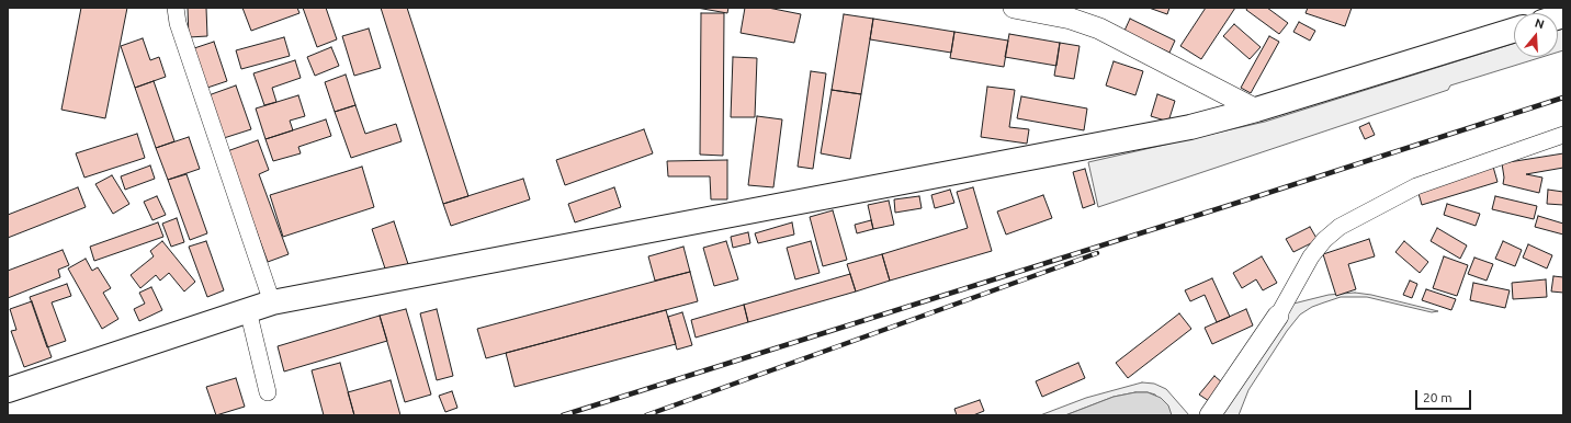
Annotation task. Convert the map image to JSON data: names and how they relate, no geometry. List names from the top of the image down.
{
  "scale_bar": "20 m",
  "north": "top"
}
